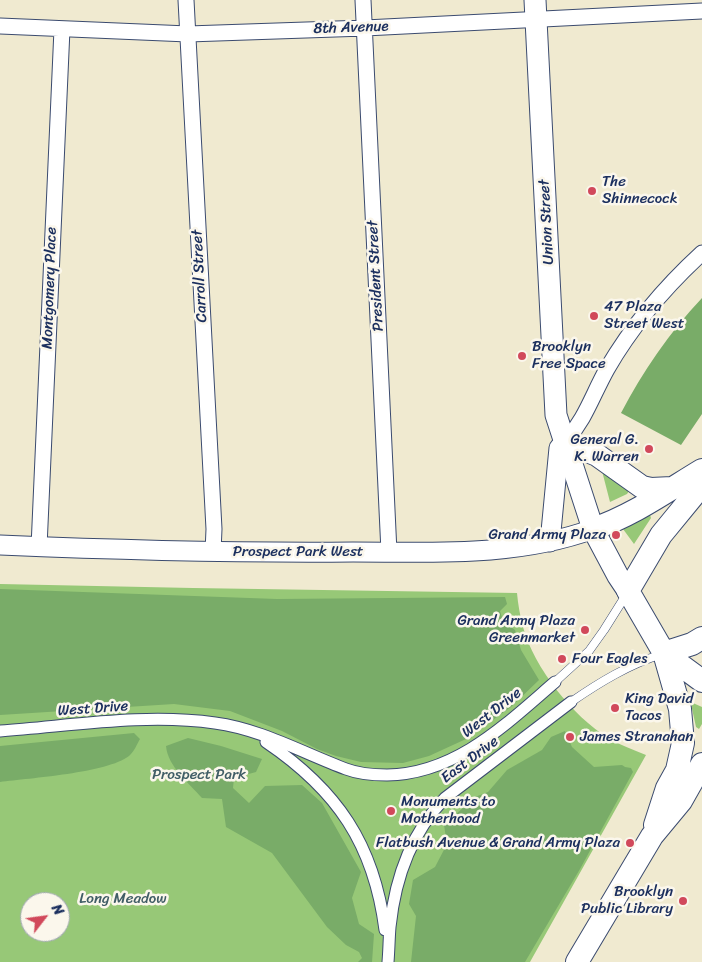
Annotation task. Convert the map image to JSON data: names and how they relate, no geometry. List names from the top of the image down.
{
  "streets": {
    "main road": ["Union Street"],
    "street": [
      "8th Avenue",
      "Carroll Street",
      "President Street",
      "Montgomery Place",
      "Prospect Park West",
      "West Drive",
      "East Drive"
    ]
  },
  "crossings": [
    ["8th Avenue", "Union Street"],
    ["8th Avenue", "Carroll Street"],
    ["8th Avenue", "President Street"],
    ["8th Avenue", "Montgomery Place"],
    ["Union Street", "Prospect Park West"],
    ["Union Street", "West Drive"],
    ["Carroll Street", "Prospect Park West"],
    ["President Street", "Prospect Park West"],
    ["Montgomery Place", "Prospect Park West"],
    ["West Drive", "East Drive"]
  ],
  "parks": ["Prospect Park", "Long Meadow"],
  "places": [
    "The Shinnecock",
    "47 Plaza Street West",
    "Brooklyn Free Space",
    "General G. K. Warren",
    "Grand Army Plaza",
    "Grand Army Plaza Greenmarket",
    "Four Eagles",
    "King David Tacos",
    "James Stranahan",
    "Monuments to Motherhood",
    "Flatbush Avenue & Grand Army Plaza",
    "Brooklyn Public Library"
  ],
  "north": "top right"
}
